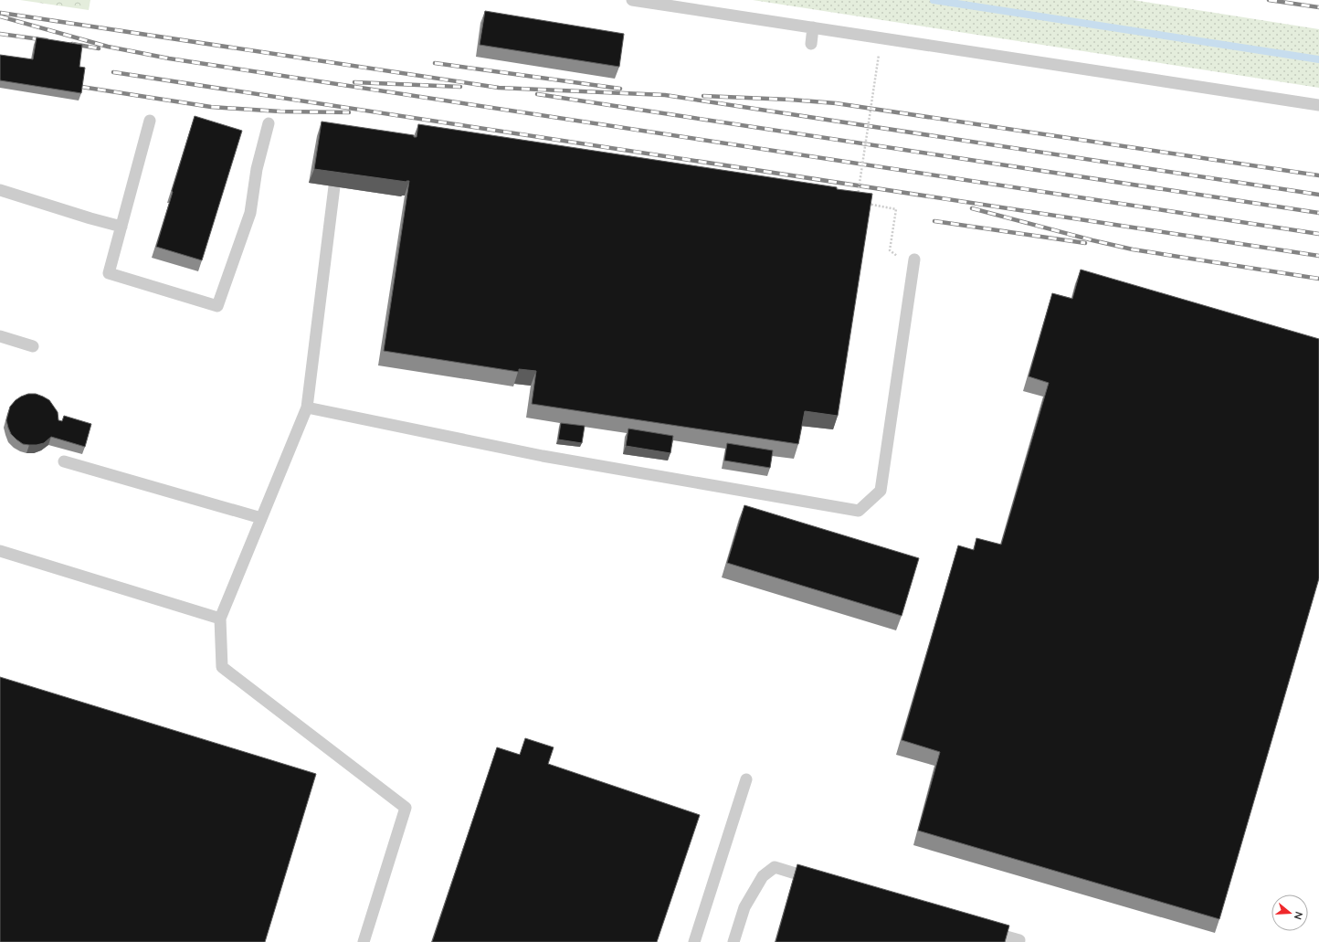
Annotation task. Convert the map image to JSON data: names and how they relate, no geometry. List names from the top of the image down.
{
  "north": "right"
}
